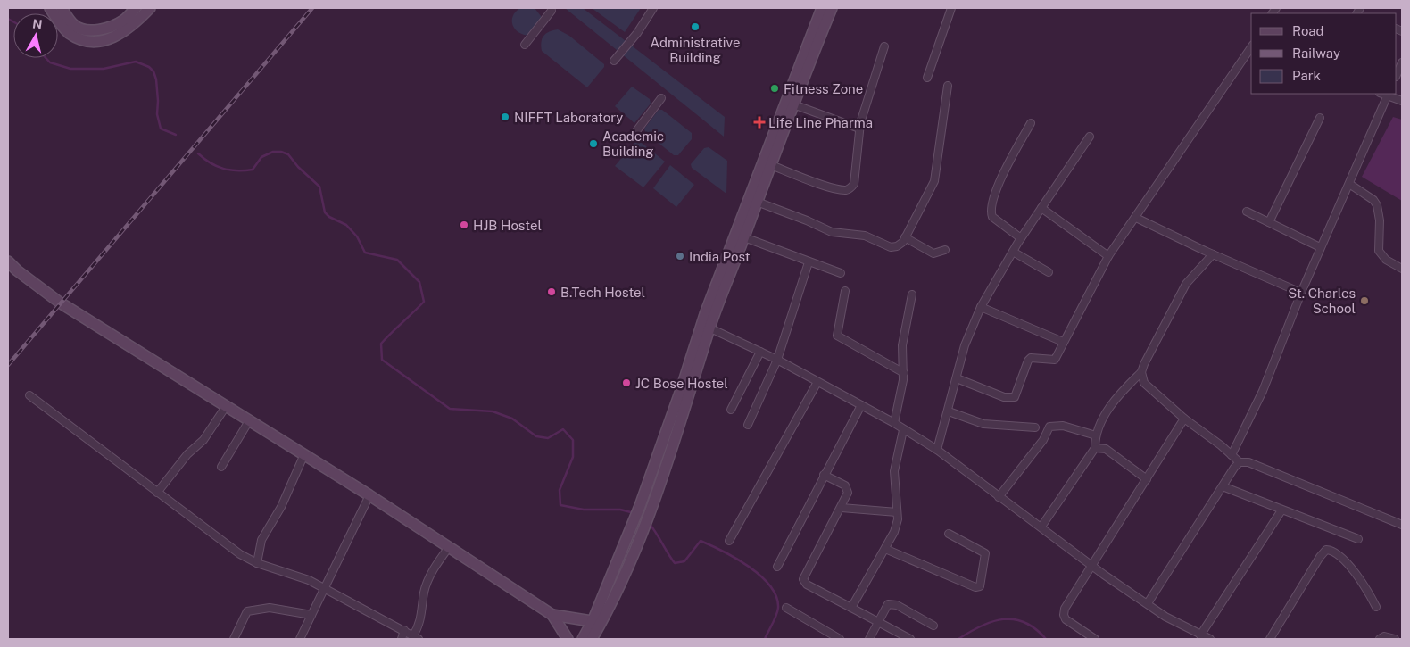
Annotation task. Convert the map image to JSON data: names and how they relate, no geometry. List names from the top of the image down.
{
  "places": {
    "other": [
      "Administrative Building",
      "Fitness Zone",
      "NIFFT Laboratory",
      "Academic Building",
      "HJB Hostel",
      "India Post",
      "B.Tech Hostel",
      "St. Charles School",
      "JC Bose Hostel"
    ],
    "health": ["Life Line Pharma"]
  },
  "legend": ["Road", "Railway", "Park"],
  "north": "top"
}
